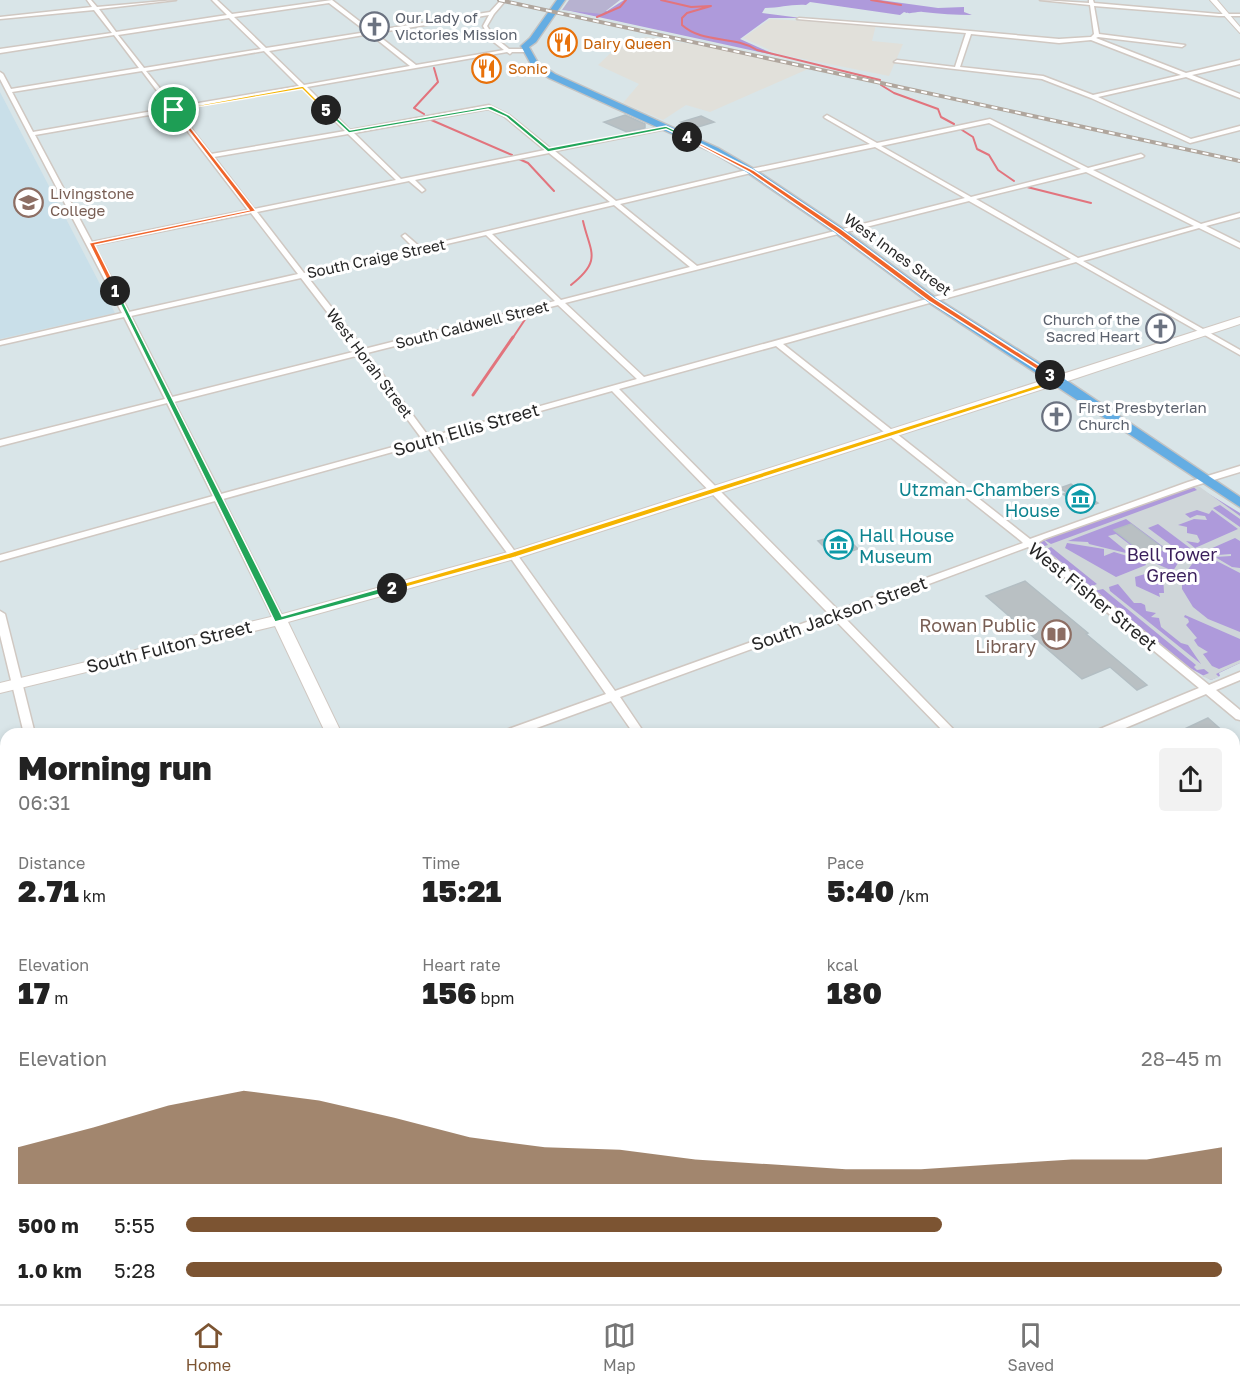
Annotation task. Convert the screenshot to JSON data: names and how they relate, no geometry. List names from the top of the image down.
{
  "streets": {
    "main road": ["West Innes Street"],
    "street": [
      "South Craige Street",
      "South Caldwell Street",
      "West Horah Street",
      "South Ellis Street",
      "West Fisher Street",
      "South Jackson Street",
      "South Fulton Street"
    ]
  },
  "crossings": [
    ["West Innes Street", "South Craige Street"],
    ["West Innes Street", "South Caldwell Street"],
    ["West Innes Street", "South Ellis Street"],
    ["West Innes Street", "South Jackson Street"],
    ["West Innes Street", "South Fulton Street"],
    ["South Craige Street", "South Caldwell Street"],
    ["South Craige Street", "West Horah Street"],
    ["South Caldwell Street", "West Horah Street"],
    ["West Horah Street", "South Ellis Street"],
    ["West Horah Street", "South Jackson Street"],
    ["West Horah Street", "South Fulton Street"],
    ["South Ellis Street", "West Fisher Street"],
    ["West Fisher Street", "South Jackson Street"],
    ["West Fisher Street", "South Fulton Street"]
  ],
  "parks": ["Bell Tower Green"],
  "places": {
    "church": ["Our Lady of Victories Mission", "Church of the Sacred Heart", "First Presbyterian Church"],
    "restaurant": ["Dairy Queen", "Sonic"],
    "school or university": ["Livingstone College"],
    "museum": ["Utzman-Chambers House", "Hall House Museum"],
    "library": ["Rowan Public Library"]
  },
  "page": {
    "pins": [
      "5",
      "4",
      "1",
      "3",
      "2"
    ],
    "heading": ["Morning run", "06:31"],
    "stats": [
      ["Distance", "2.71 km"],
      ["Time", "15:21"],
      ["Pace", "5:40 /km"],
      ["Elevation", "17 m"],
      ["Heart rate", "156 bpm"],
      ["kcal", "180"]
    ],
    "chart": ["Elevation", "28–45 m"],
    "list": [
      {
        "name": "500 m",
        "note": "5:55"
      },
      {
        "name": "1.0 km",
        "note": "5:28"
      }
    ],
    "tabs": ["Home", "Map", "Saved"]
  }
}
